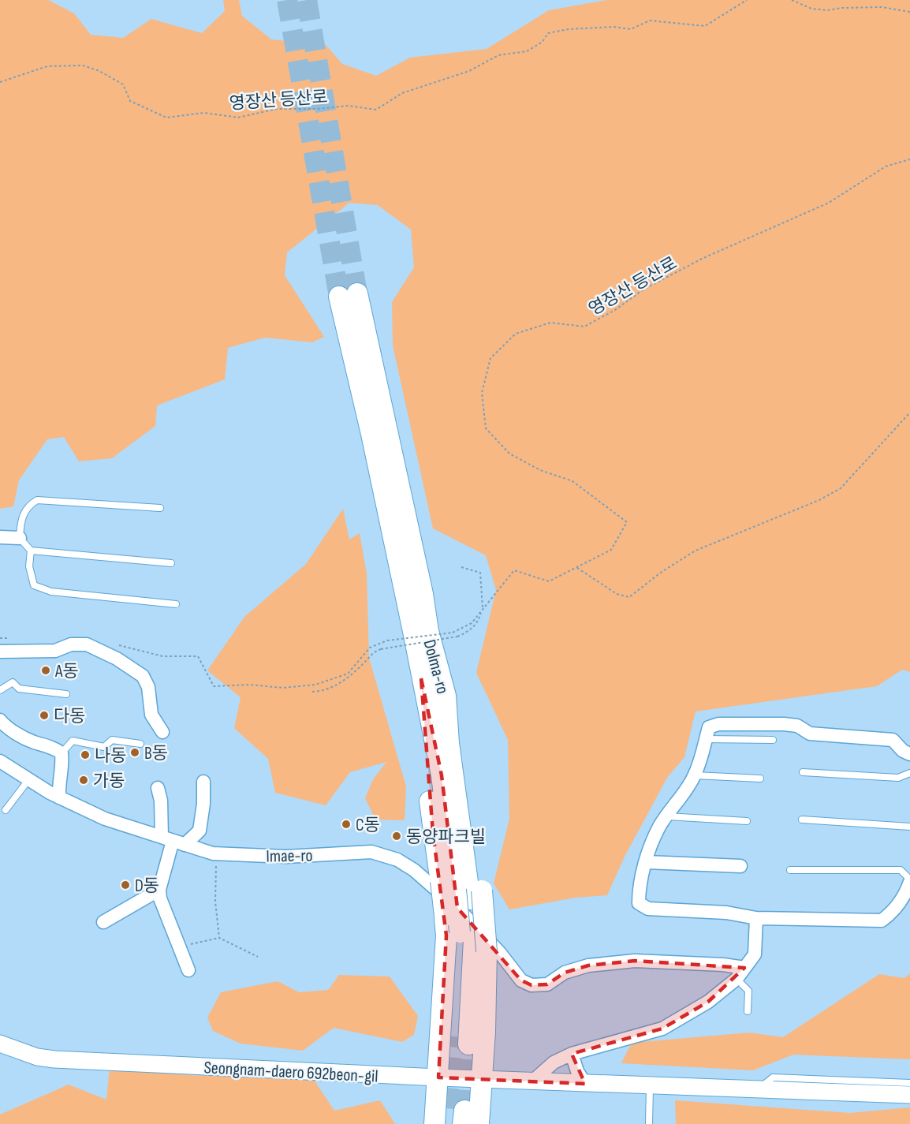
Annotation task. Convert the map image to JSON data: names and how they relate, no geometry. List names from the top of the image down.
{
  "streets": {
    "main road": ["Dolma-ro"],
    "street": ["Imae-ro", "Seongnam-daero 692beon-gil"],
    "path": ["영장산 등산로"]
  },
  "places": [
    "A동",
    "다동",
    "B동",
    "나동",
    "가동",
    "C동",
    "동양파크빌",
    "D동"
  ]
}
